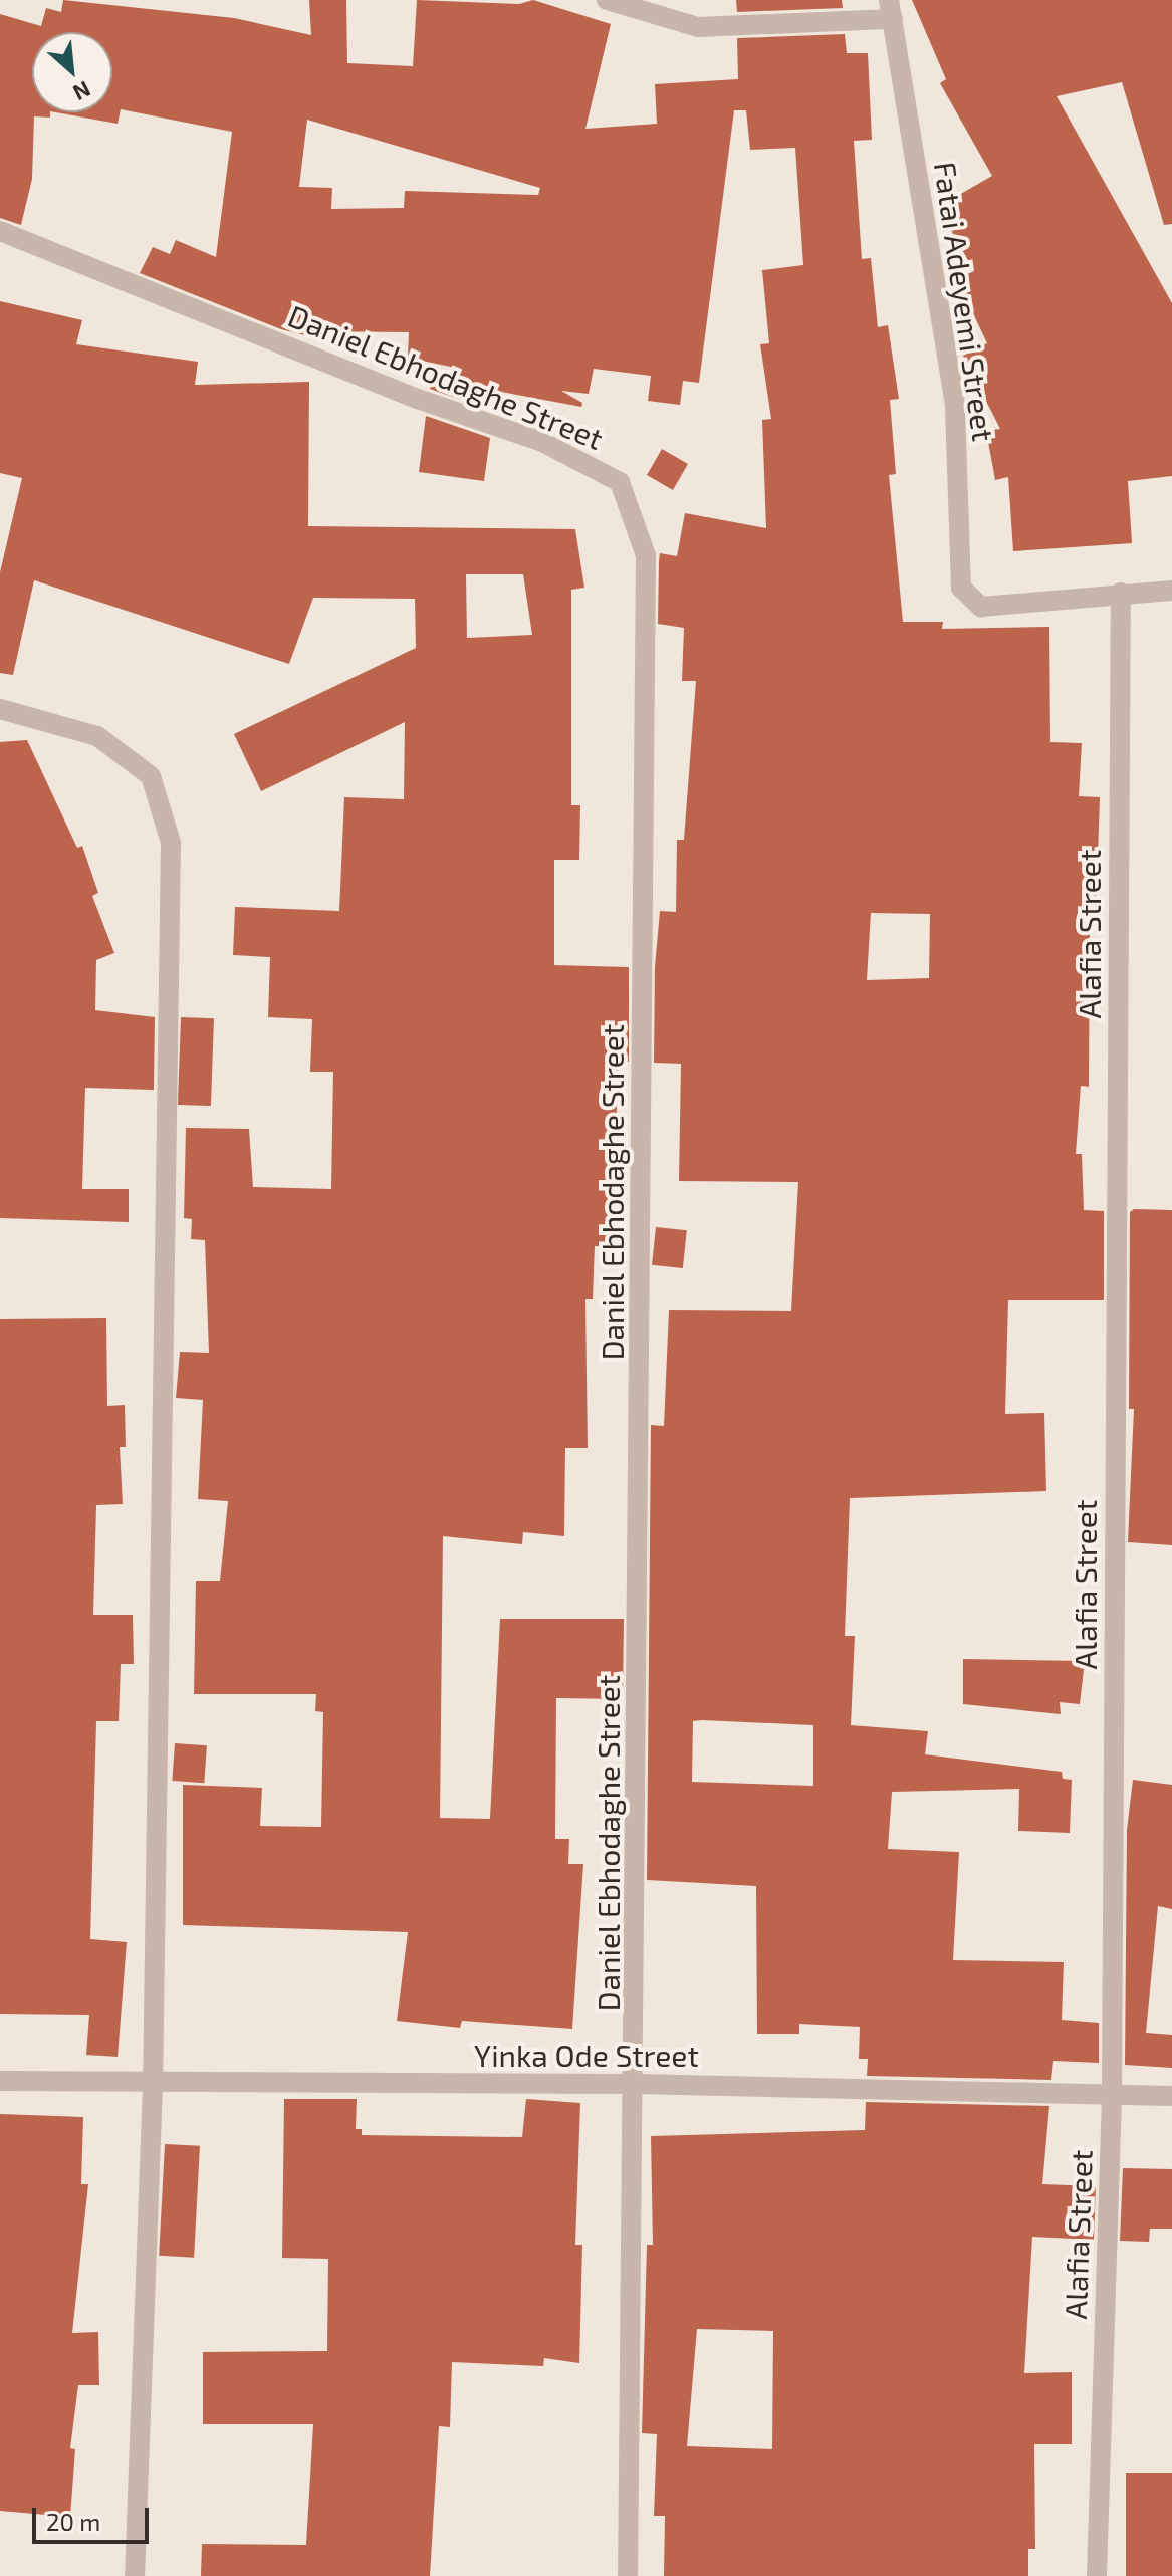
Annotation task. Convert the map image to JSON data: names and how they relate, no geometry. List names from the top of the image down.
{
  "streets": {
    "street": [
      "Fatai Adeyemi Street",
      "Daniel Ebhodaghe Street",
      "Alafia Street",
      "Yinka Ode Street"
    ]
  },
  "crossings": [
    ["Fatai Adeyemi Street", "Alafia Street"],
    ["Daniel Ebhodaghe Street", "Yinka Ode Street"],
    ["Alafia Street", "Yinka Ode Street"]
  ],
  "scale_bar": "20 m",
  "north": "bottom right"
}
